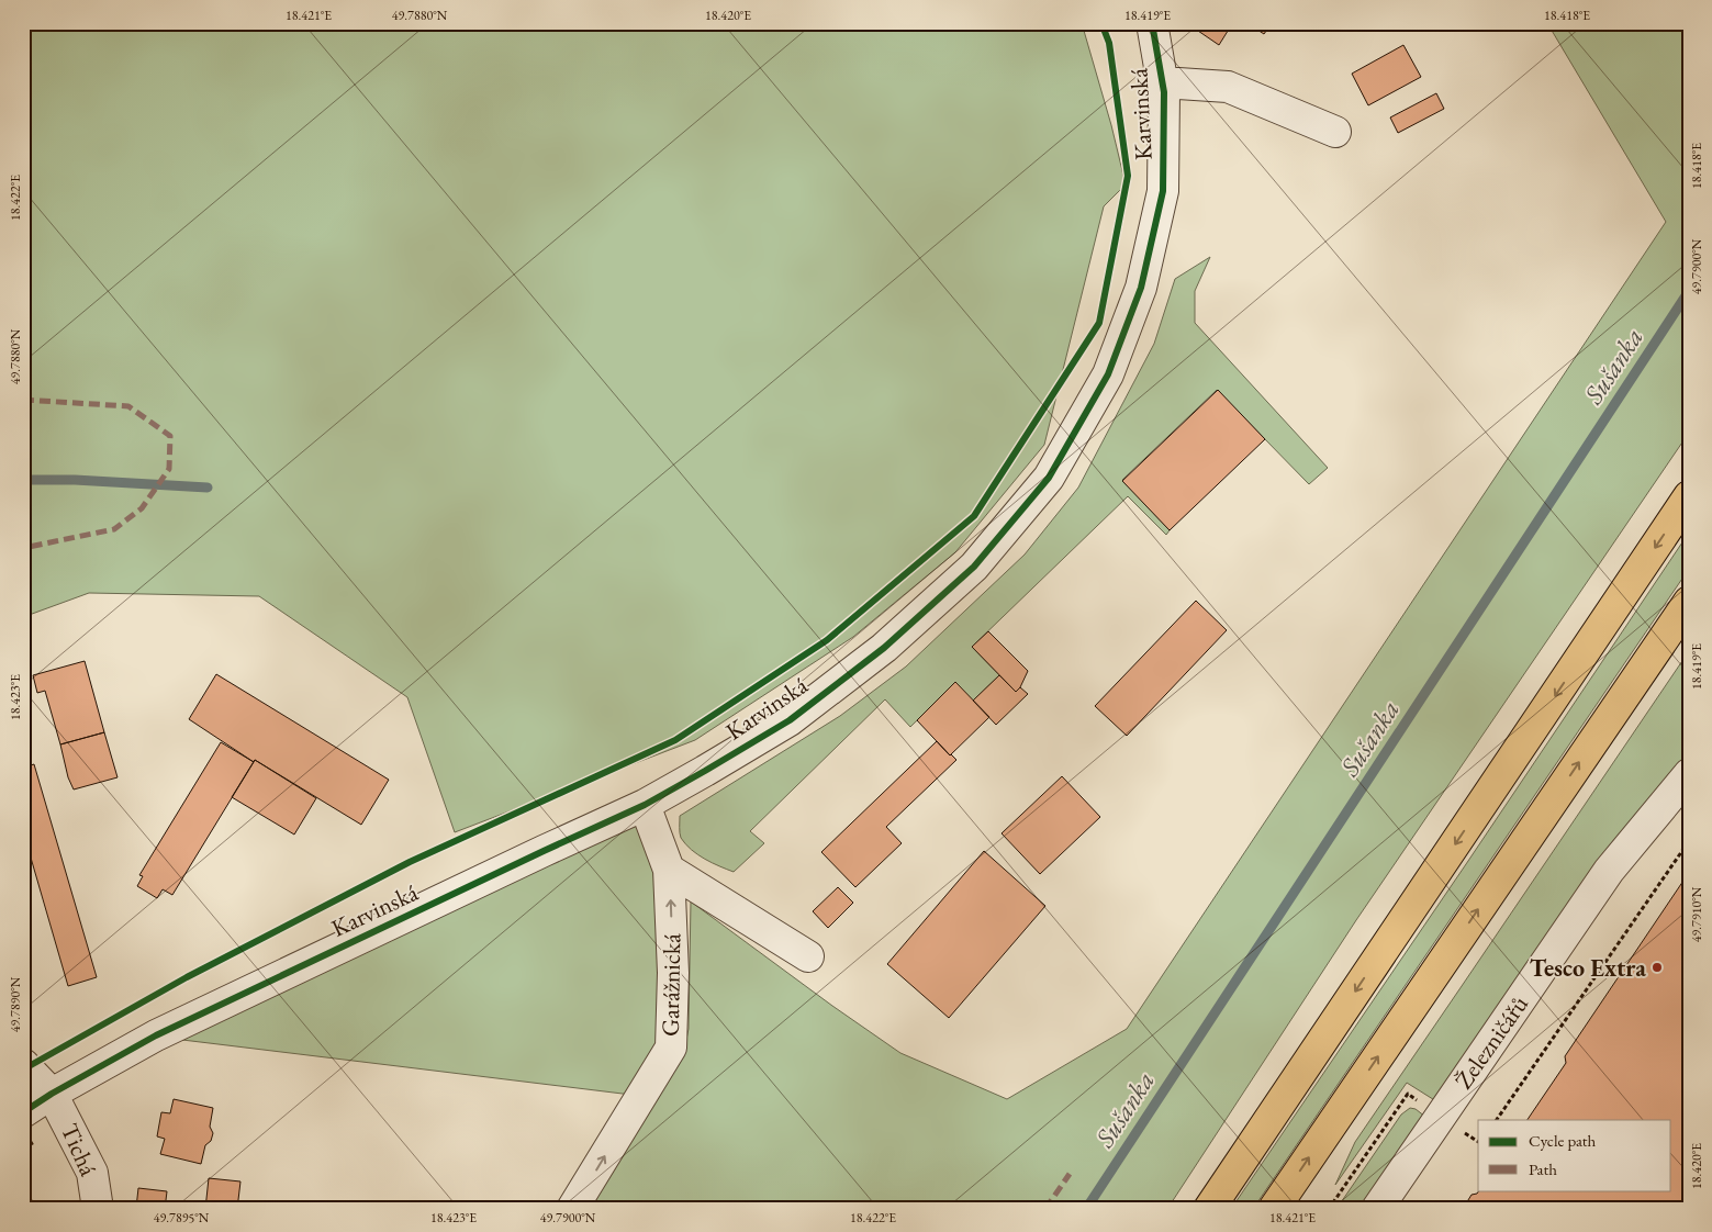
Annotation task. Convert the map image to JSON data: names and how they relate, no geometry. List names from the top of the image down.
{
  "streets": {
    "street": [
      "Karvinská",
      "Garážnická",
      "Železničářů",
      "Tichá"
    ]
  },
  "crossings": [
    ["Karvinská", "Garážnická"],
    ["Karvinská", "Tichá"]
  ],
  "one_way": ["Garážnická"],
  "water": ["Sušanka"],
  "places": ["Tesco Extra"],
  "legend": ["Cycle path", "Path"],
  "coordinates": [
    "18.421°E",
    "49.7880°N",
    "18.420°E",
    "18.419°E",
    "18.418°E",
    "18.422°E",
    "49.7900°N",
    "18.423°E",
    "49.7910°N",
    "49.7890°N",
    "49.7895°N"
  ]
}
